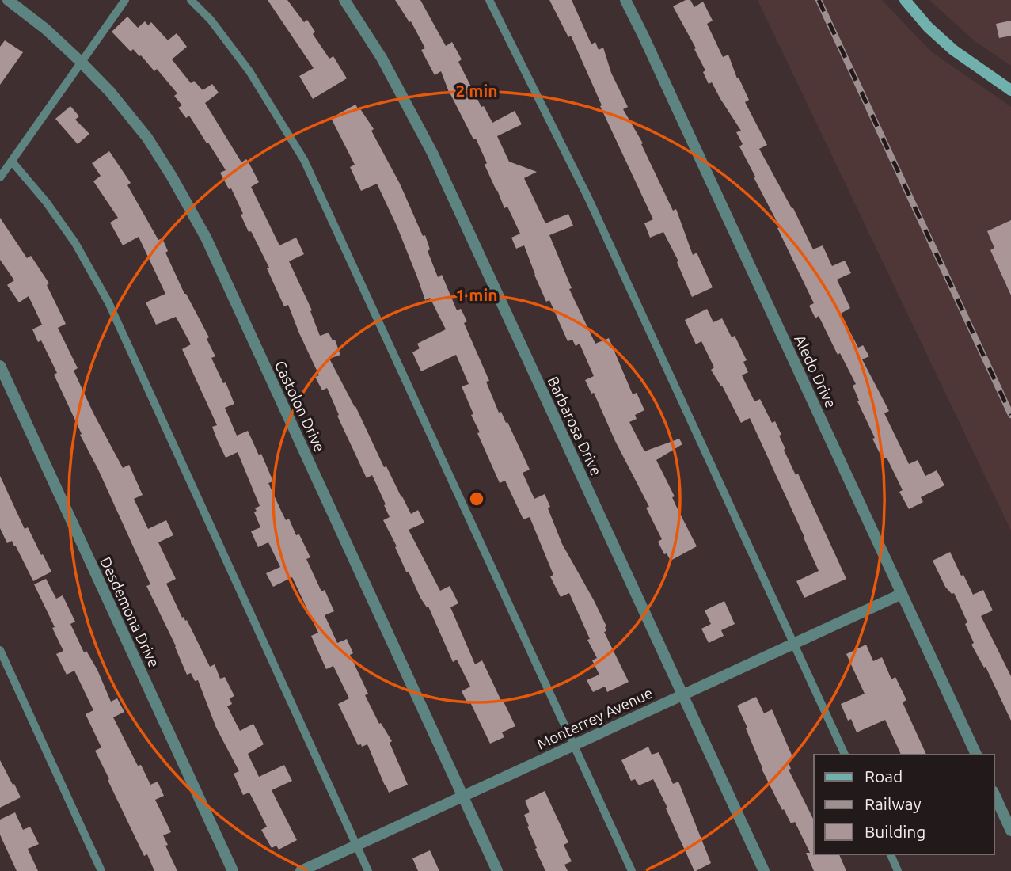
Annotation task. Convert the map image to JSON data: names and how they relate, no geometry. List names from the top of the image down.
{
  "streets": {
    "street": [
      "Aledo Drive",
      "Castolon Drive",
      "Barbarosa Drive",
      "Desdemona Drive",
      "Monterrey Avenue"
    ]
  },
  "crossings": [
    ["Aledo Drive", "Monterrey Avenue"],
    ["Castolon Drive", "Monterrey Avenue"],
    ["Barbarosa Drive", "Monterrey Avenue"]
  ],
  "legend": ["Road", "Railway", "Building"],
  "rings": ["2 min", "1 min"]
}
